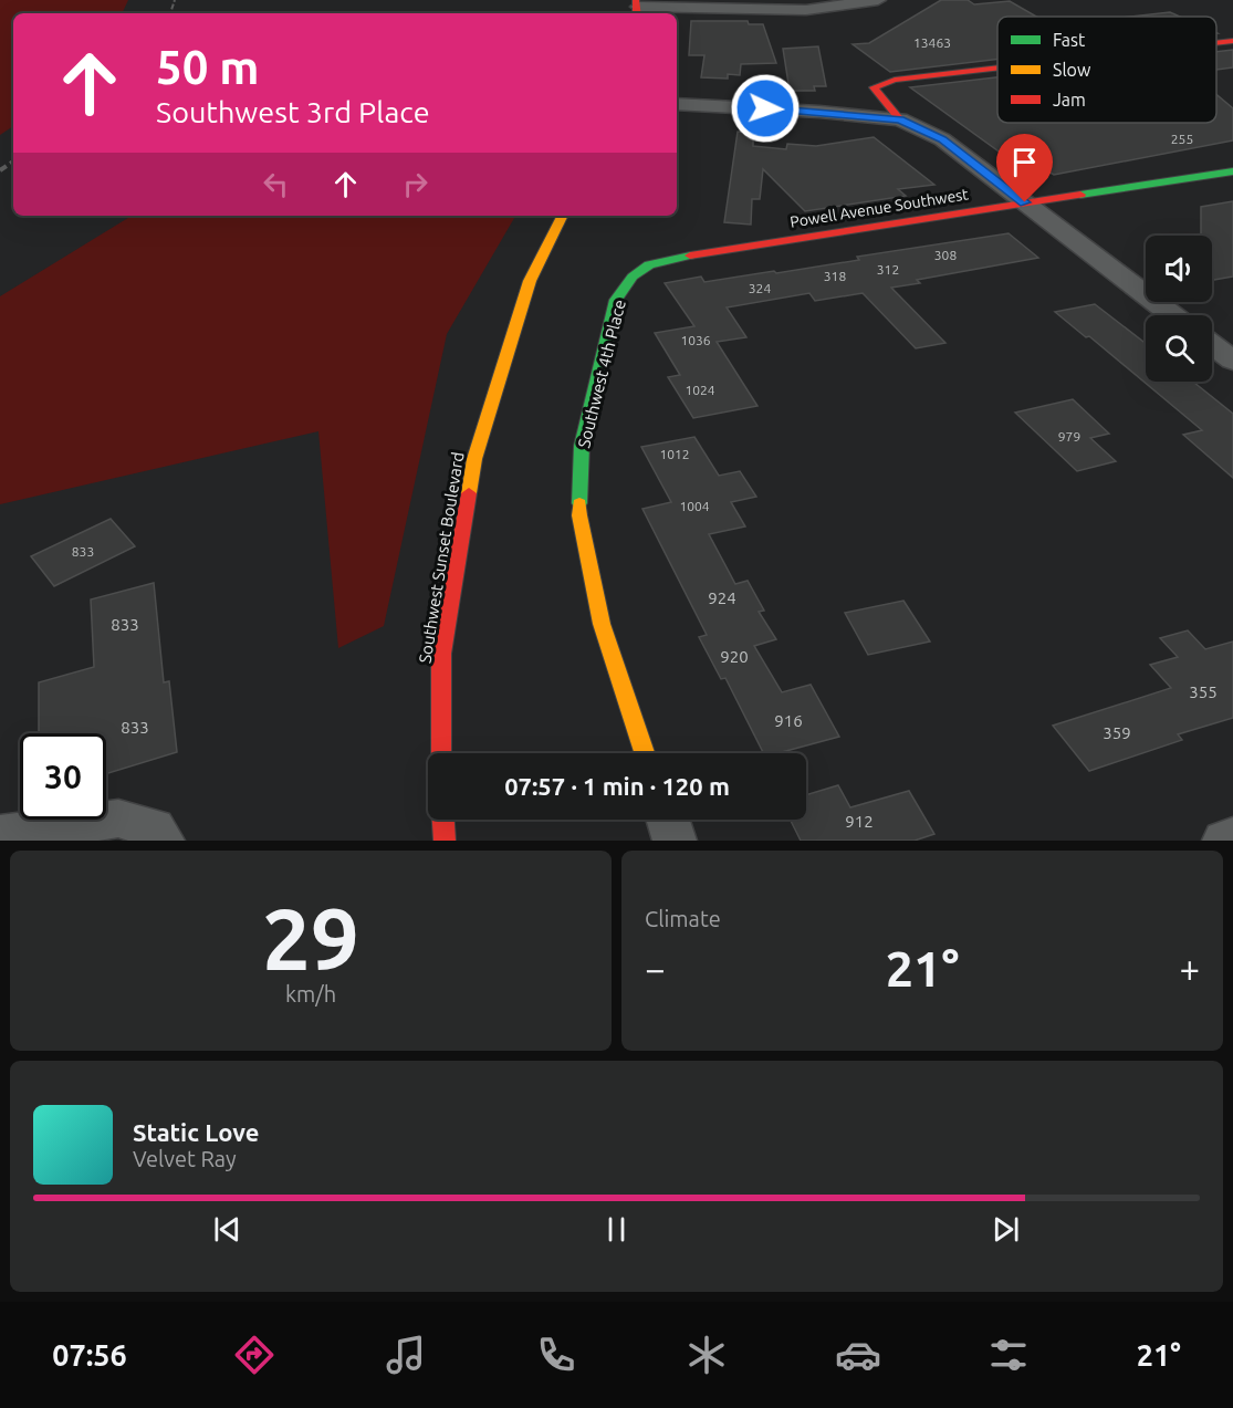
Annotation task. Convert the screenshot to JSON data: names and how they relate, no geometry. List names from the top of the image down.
{
  "streets": {
    "street": ["Powell Avenue Southwest", "Southwest 4th Place", "Southwest Sunset Boulevard"]
  },
  "crossings": [
    ["Powell Avenue Southwest", "Southwest 4th Place"]
  ],
  "house_numbers": [
    "13463",
    "255",
    "308",
    "312",
    "318",
    "324",
    "1036",
    "1024",
    "979",
    "1012",
    "1004",
    "833",
    "924",
    "833",
    "920",
    "355",
    "916",
    "833",
    "359",
    "912"
  ],
  "legend": ["Fast", "Slow", "Jam"],
  "page": {
    "turn": ["50 m", "Southwest 3rd Place"],
    "limit": "30",
    "trip": "07:57 · 1 min · 120 m",
    "tile": [
      ["29", "km/h"],
      "Climate"
    ],
    "heat": ["−", "21°", "+"],
    "song": ["Static Love", "Velvet Ray"],
    "tabs": ["07:56", "21°"]
  }
}
